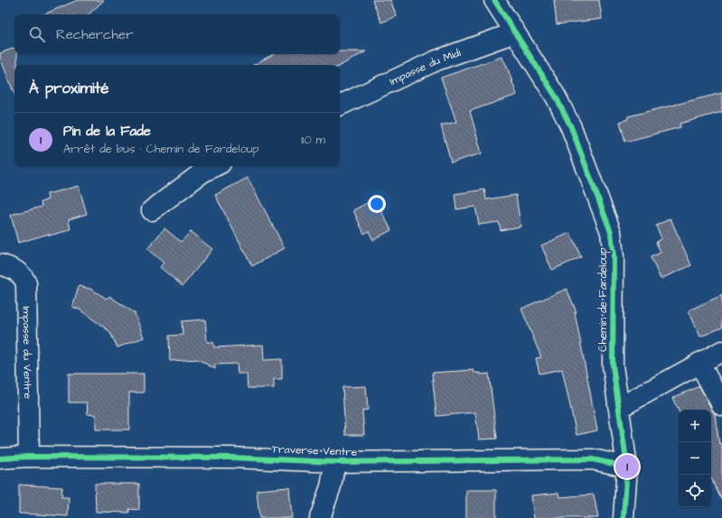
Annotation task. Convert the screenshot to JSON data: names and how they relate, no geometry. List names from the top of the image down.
{
  "streets": {
    "street": [
      "Impasse du Midi",
      "Chemin de Fardeloup",
      "Impasse du Ventre",
      "Traverse Ventre"
    ]
  },
  "crossings": [
    ["Impasse du Midi", "Chemin de Fardeloup"],
    ["Chemin de Fardeloup", "Traverse Ventre"],
    ["Impasse du Ventre", "Traverse Ventre"]
  ],
  "page": {
    "search": "Rechercher",
    "heading": "À proximité",
    "list": [
      {
        "mark": "1",
        "name": "Pin de la Fade",
        "note": "Arrêt de bus · Chemin de Fardeloup",
        "value": "110 m"
      }
    ],
    "map_buttons": ["+", "−"],
    "pins": "1"
  }
}
